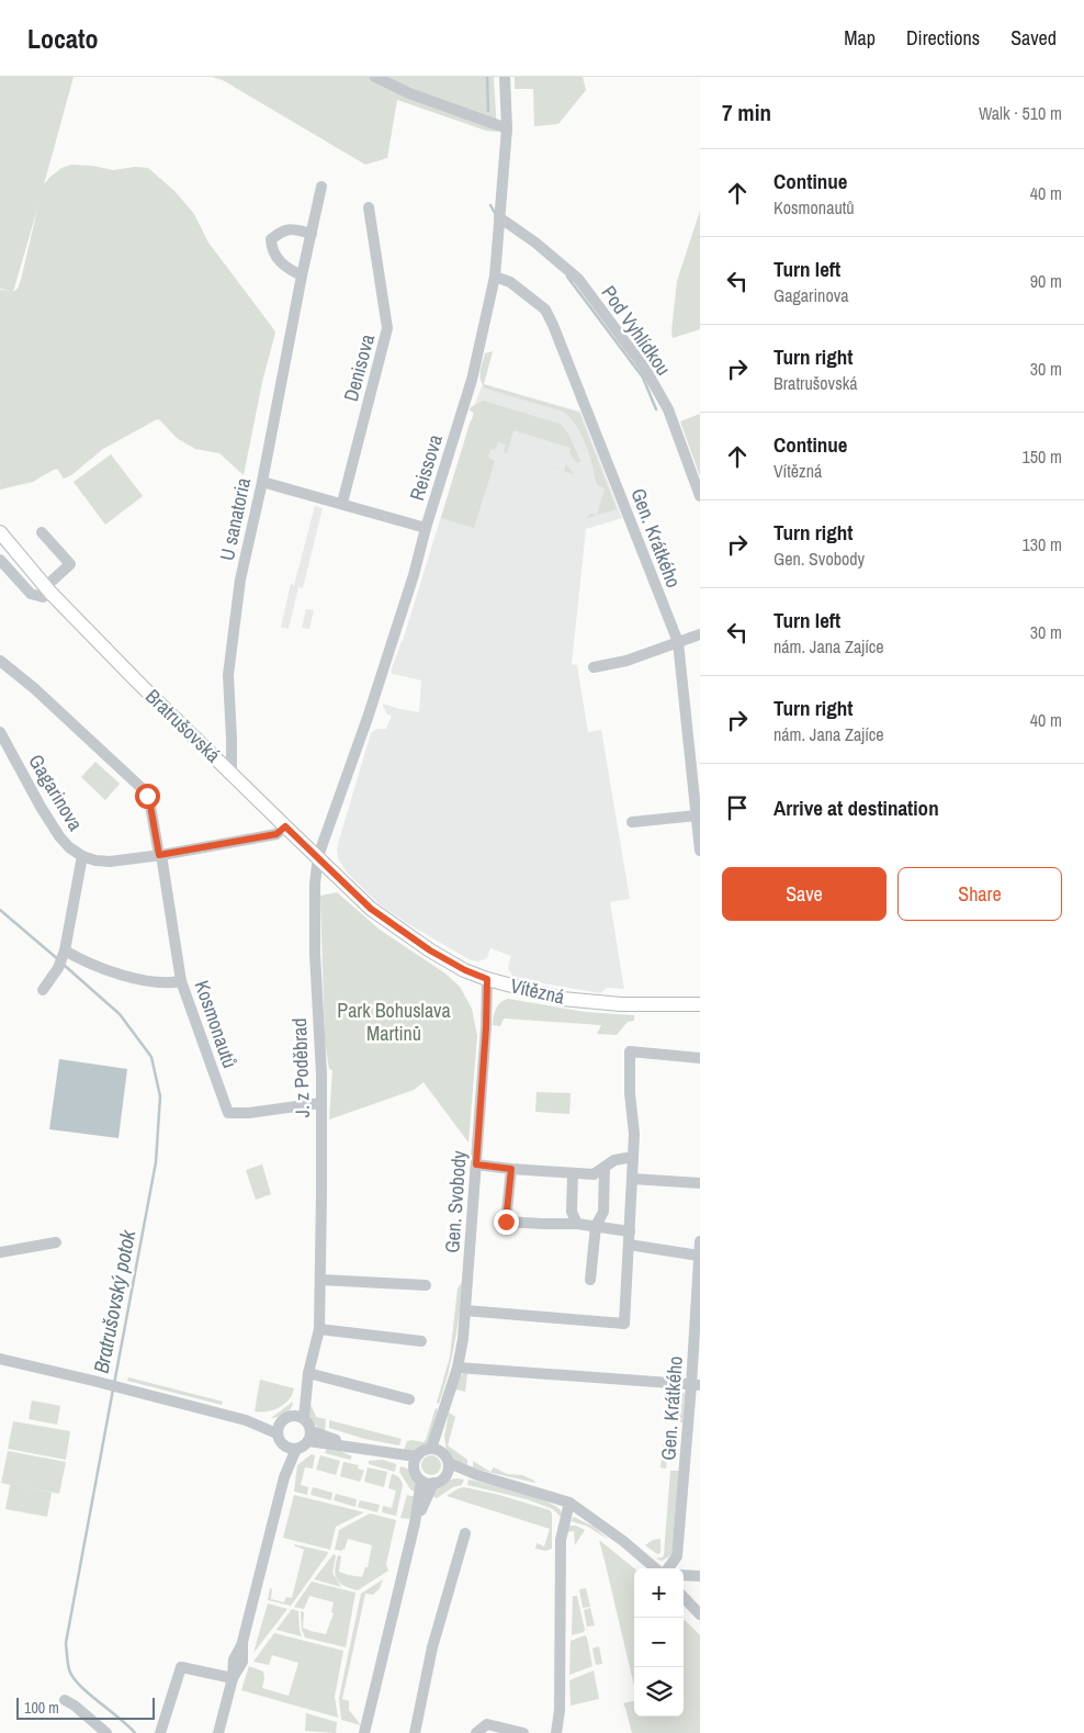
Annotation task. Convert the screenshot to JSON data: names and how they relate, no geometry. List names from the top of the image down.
{
  "streets": {
    "main road": ["Bratrušovská", "Vítězná"],
    "street": [
      "Pod Vyhlídkou",
      "Denisova",
      "Reissova",
      "U sanatoria",
      "Gen. Krátkého",
      "Gagarinova",
      "Kosmonautů",
      "J. z Poděbrad",
      "Gen. Svobody"
    ]
  },
  "crossings": [
    ["Pod Vyhlídkou", "Reissova"],
    ["Reissova", "Gen. Krátkého"],
    ["Reissova", "Bratrušovská"],
    ["Reissova", "Vítězná"],
    ["Reissova", "J. z Poděbrad"],
    ["U sanatoria", "Bratrušovská"],
    ["Bratrušovská", "Gagarinova"],
    ["Bratrušovská", "Vítězná"],
    ["Bratrušovská", "J. z Poděbrad"],
    ["Gagarinova", "Kosmonautů"],
    ["Vítězná", "J. z Poděbrad"],
    ["Vítězná", "Gen. Svobody"],
    ["Kosmonautů", "J. z Poděbrad"]
  ],
  "water": ["Bratrušovský potok"],
  "parks": ["Park Bohuslava Martinů"],
  "scale_bar": "100 m",
  "page": {
    "header": "Locato",
    "nav": ["Map", "Directions", "Saved"],
    "heading": ["7 min", "Walk · 510 m"],
    "list": [
      ["Continue", "Kosmonautů", "40 m"],
      ["Turn left", "Gagarinova", "90 m"],
      ["Turn right", "Bratrušovská", "30 m"],
      ["Continue", "Vítězná", "150 m"],
      ["Turn right", "Gen. Svobody", "130 m"],
      ["Turn left", "nám. Jana Zajíce", "30 m"],
      ["Turn right", "nám. Jana Zajíce", "40 m"],
      "Arrive at destination"
    ],
    "buttons": ["Save", "Share"],
    "map_buttons": ["+", "−"],
    "scale": "100 m"
  }
}
